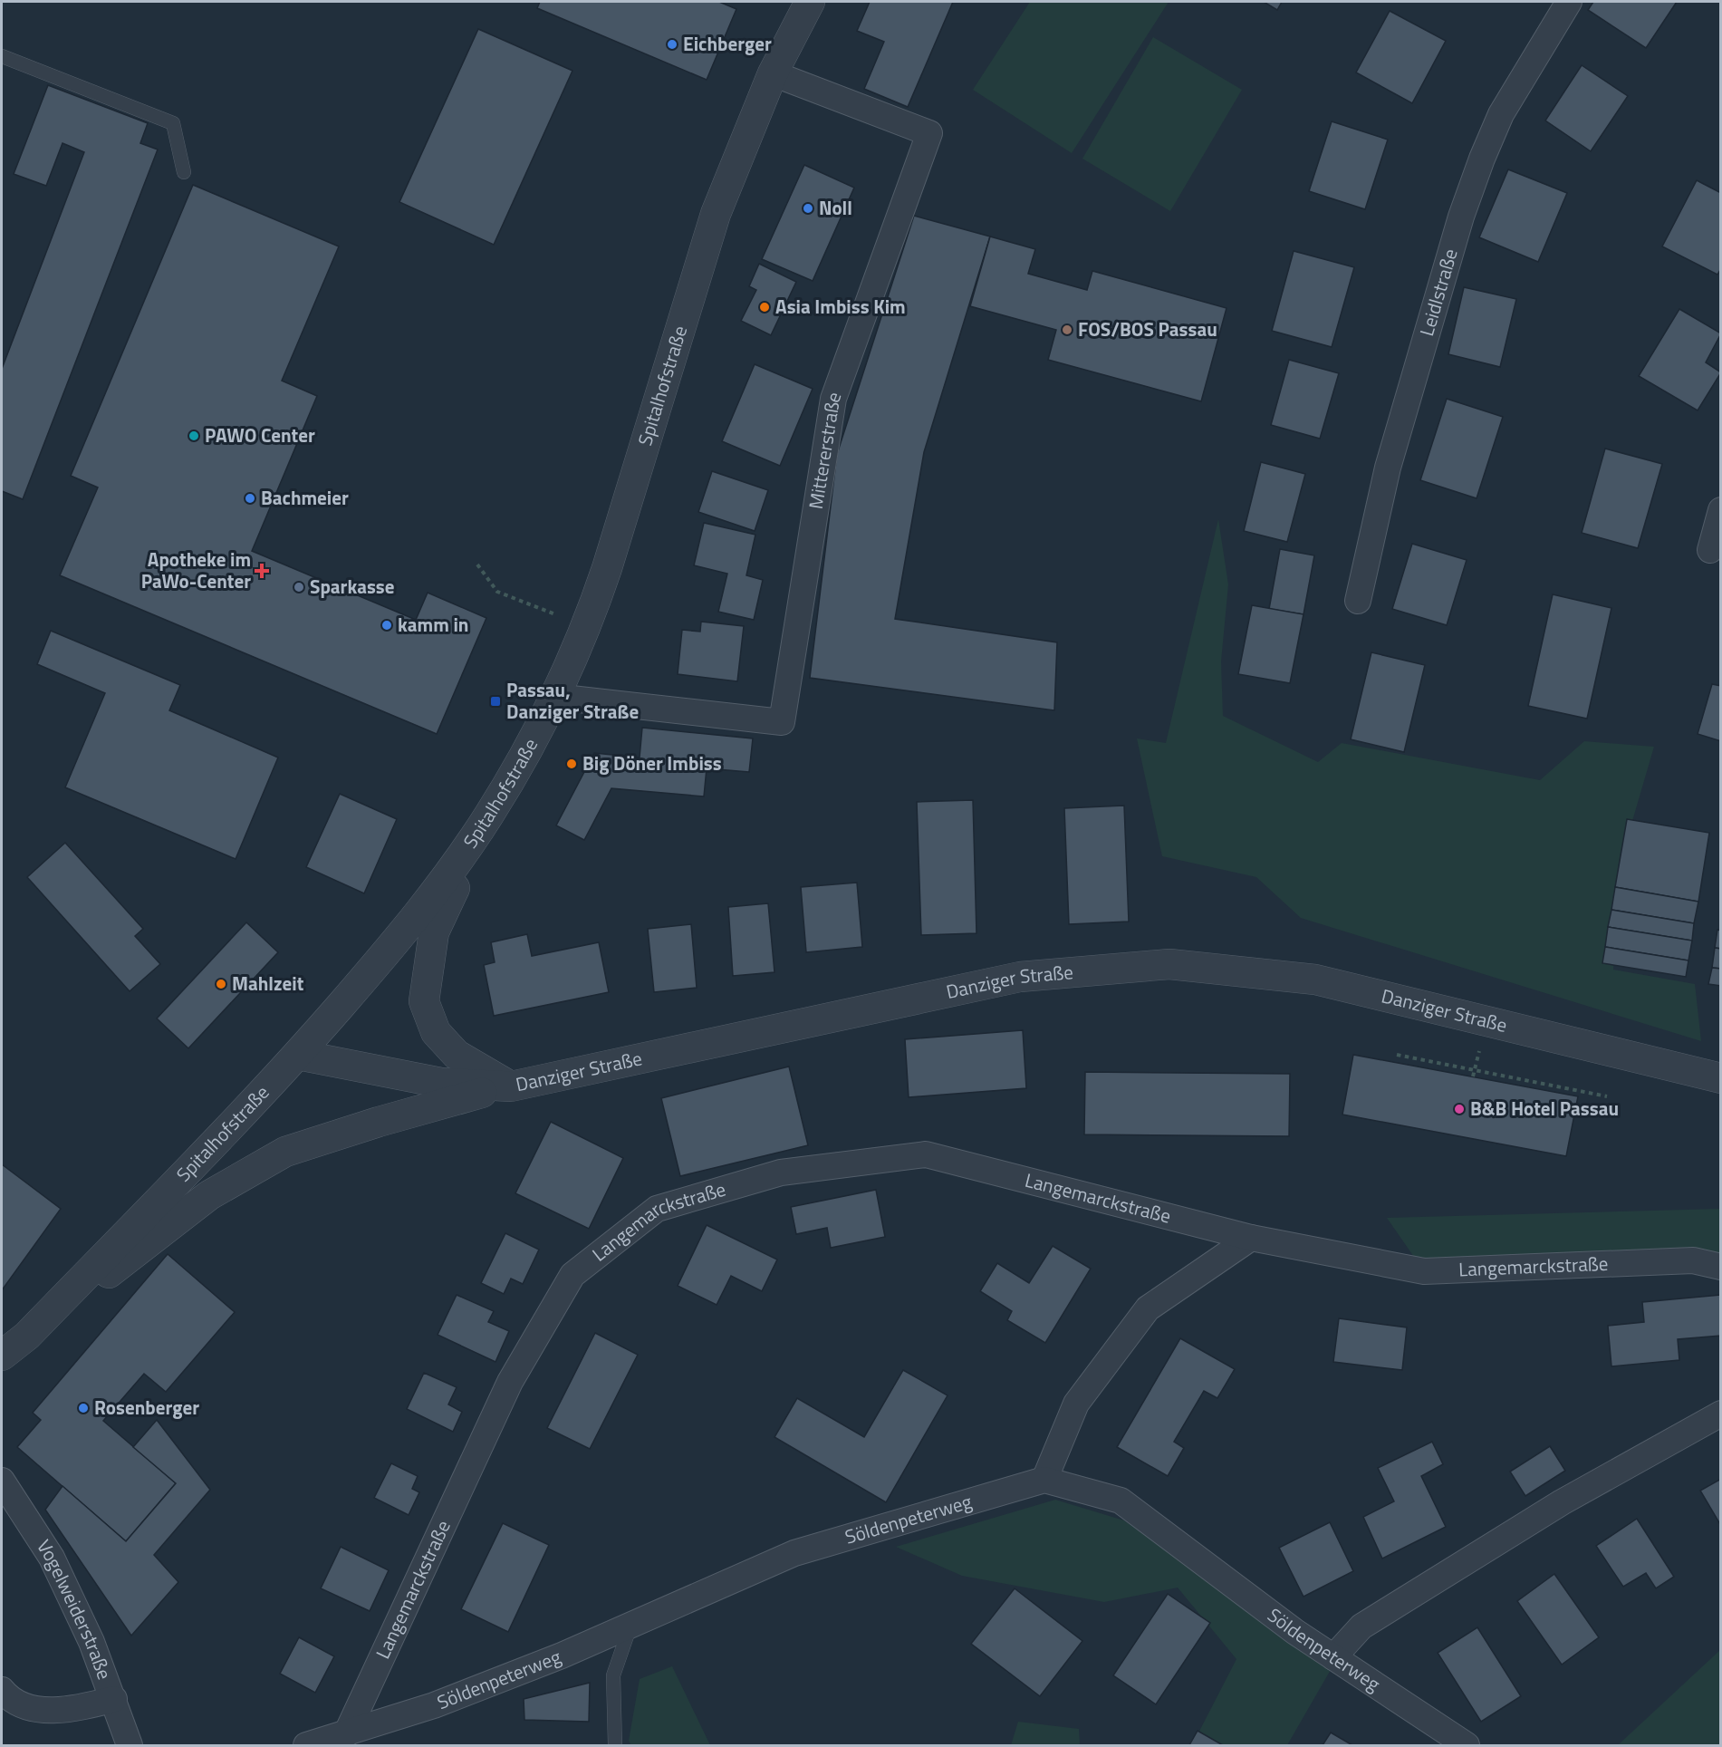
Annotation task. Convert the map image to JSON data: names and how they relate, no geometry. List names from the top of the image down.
{
  "streets": {
    "street": [
      "Leidlstraße",
      "Spitalhofstraße",
      "Mittererstraße",
      "Danziger Straße",
      "Langemarckstraße",
      "Söldenpeterweg",
      "Vogelweiderstraße"
    ]
  },
  "crossings": [
    ["Spitalhofstraße", "Mittererstraße"],
    ["Spitalhofstraße", "Danziger Straße"],
    ["Langemarckstraße", "Söldenpeterweg"]
  ],
  "places": {
    "other": [
      "Eichberger",
      "Noll",
      "Asia Imbiss Kim",
      "FOS/BOS Passau",
      "PAWO Center",
      "Bachmeier",
      "Sparkasse",
      "kamm in",
      "Big Döner Imbiss",
      "Mahlzeit",
      "B&B Hotel Passau",
      "Rosenberger"
    ],
    "health": ["Apotheke im PaWo-Center"],
    "transit": ["Passau, Danziger Straße"]
  }
}
